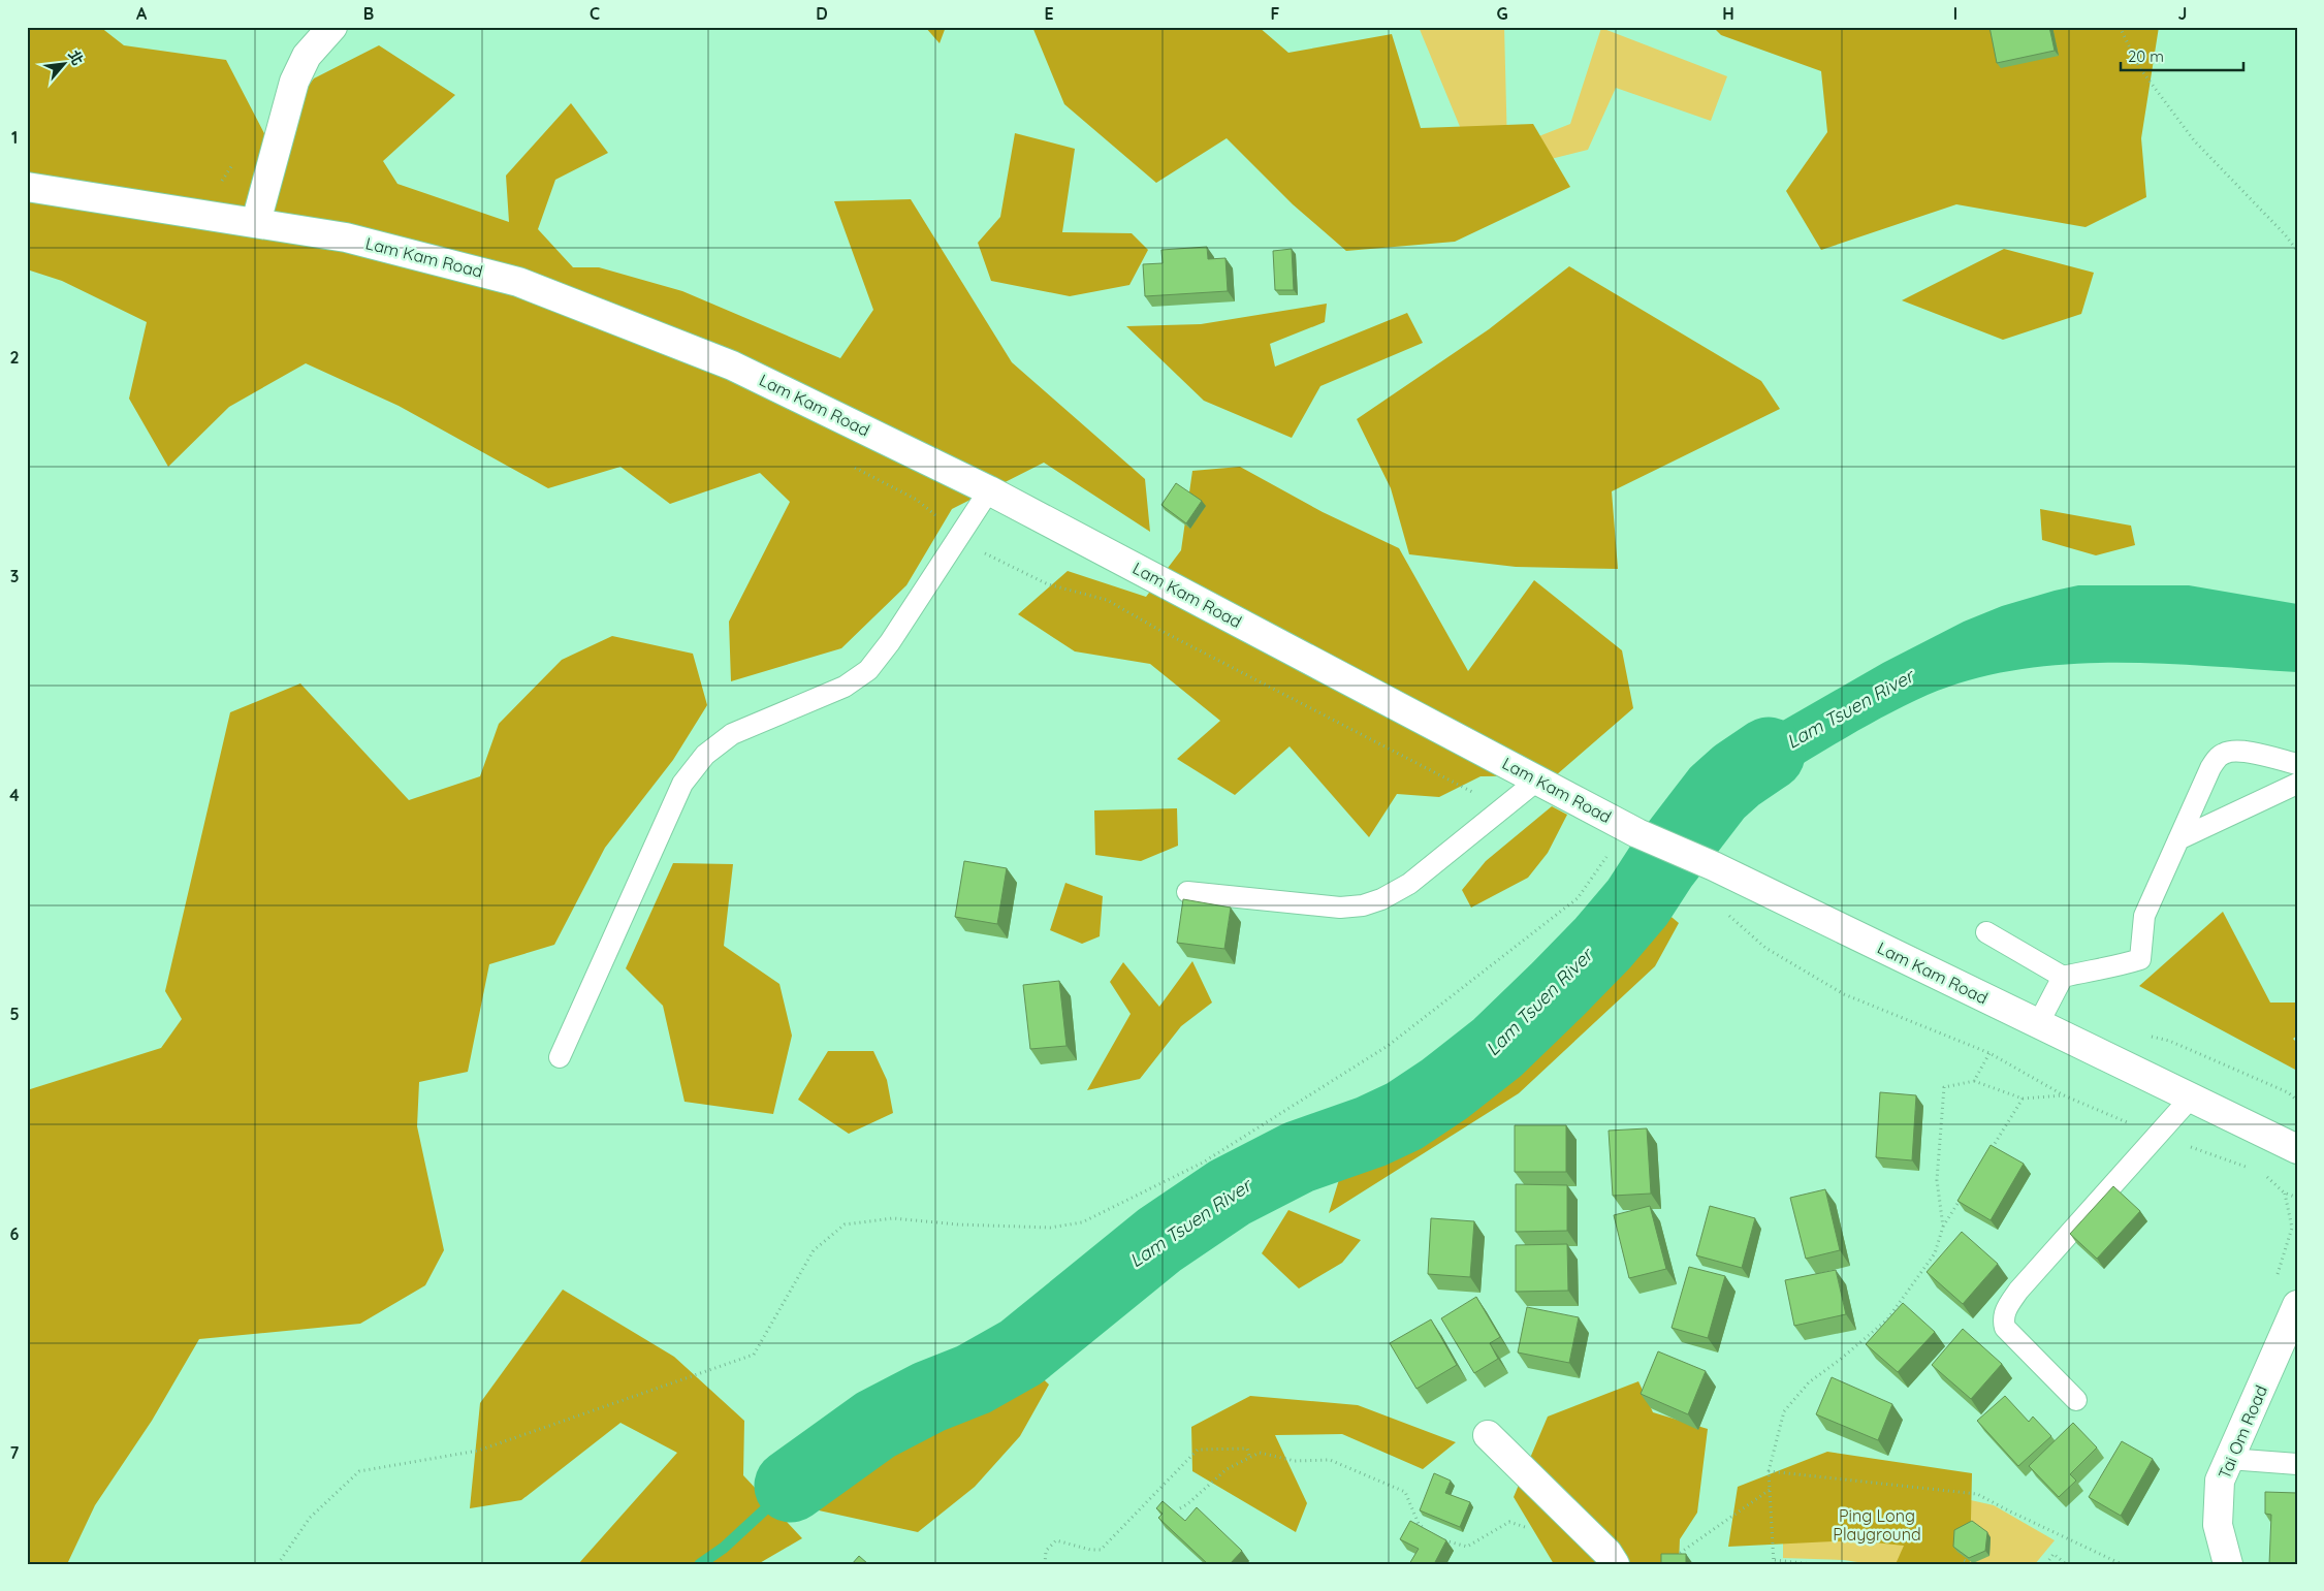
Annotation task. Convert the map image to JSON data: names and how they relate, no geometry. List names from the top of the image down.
{
  "streets": {
    "main road": ["Lam Kam Road", "Tai Om Road"]
  },
  "water": ["Lam Tsuen River"],
  "parks": ["Ping Long Playground"],
  "scale_bar": "20 m",
  "north": "top right",
  "grid": {
    "columns": [
      "A",
      "B",
      "C",
      "D",
      "E",
      "F",
      "G",
      "H",
      "I",
      "J"
    ],
    "rows": [
      "1",
      "2",
      "3",
      "4",
      "5",
      "6",
      "7"
    ]
  }
}
